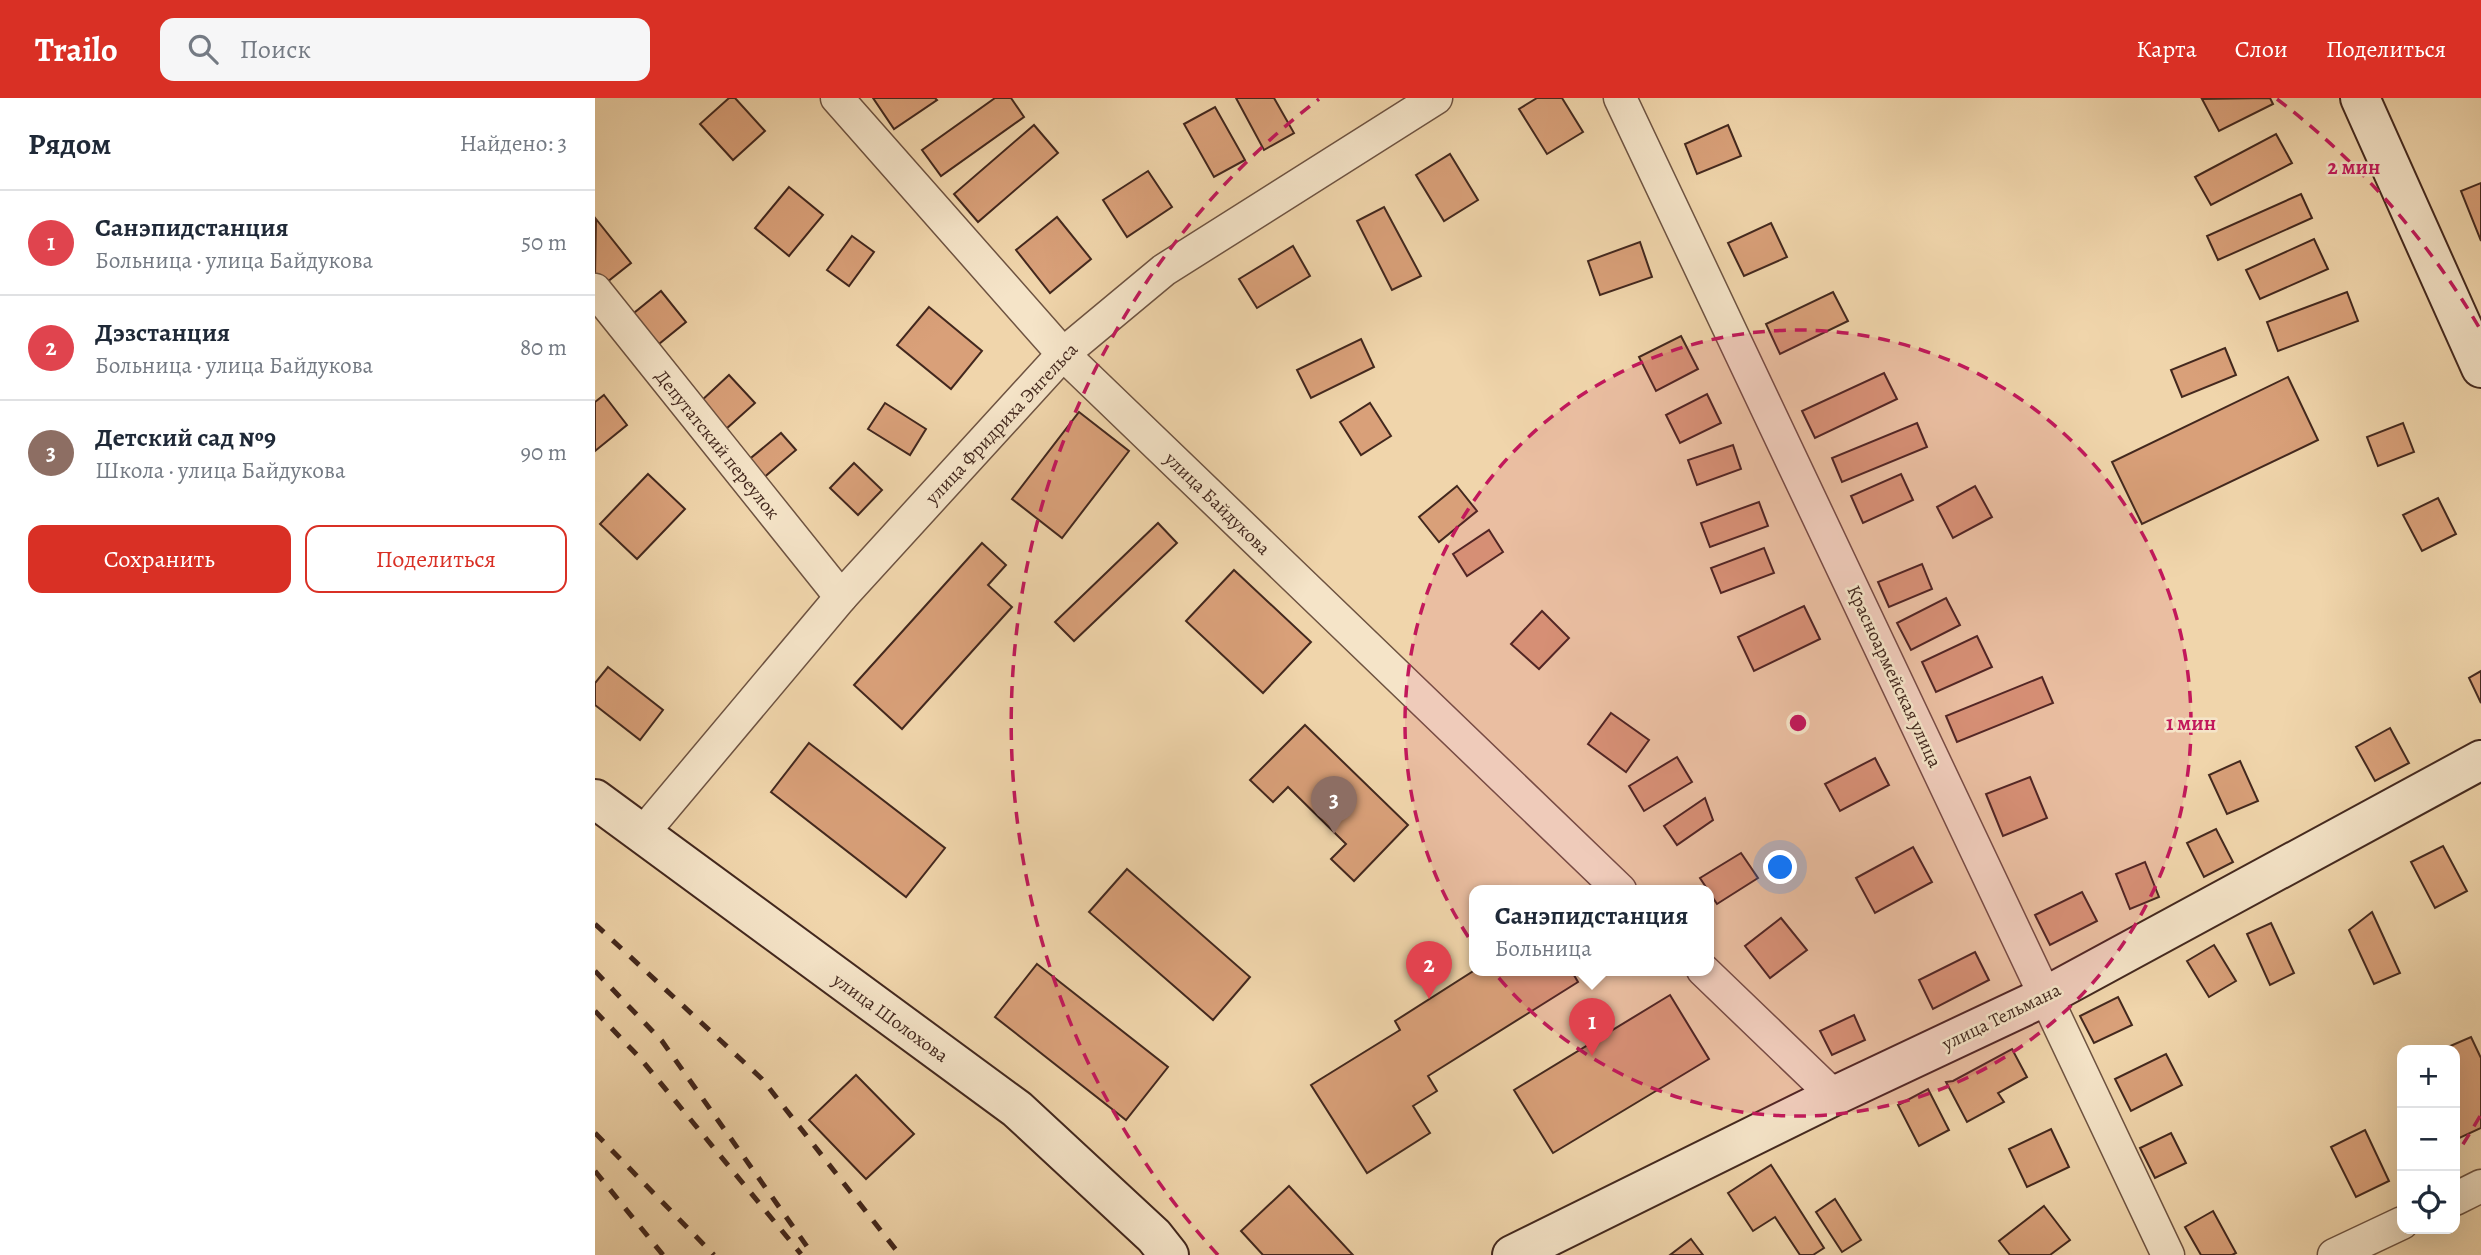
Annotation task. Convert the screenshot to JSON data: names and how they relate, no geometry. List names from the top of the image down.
{
  "streets": {
    "street": [
      "улица Фридриха Энгельса",
      "Депутатский переулок",
      "улица Байдукова",
      "Красноармейская улица",
      "улица Тельмана",
      "улица Шолохова"
    ]
  },
  "crossings": [
    ["улица Фридриха Энгельса", "Депутатский переулок"],
    ["улица Фридриха Энгельса", "улица Байдукова"],
    ["улица Фридриха Энгельса", "улица Шолохова"],
    ["Красноармейская улица", "улица Тельмана"]
  ],
  "page": {
    "header": "Trailo",
    "search": "Поиск",
    "nav": ["Карта", "Слои", "Поделиться"],
    "heading": ["Рядом", "Найдено: 3"],
    "list": [
      {
        "mark": "1",
        "name": "Санэпидстанция",
        "note": "Больница · улица Байдукова",
        "value": "50 m"
      },
      {
        "mark": "2",
        "name": "Дэзстанция",
        "note": "Больница · улица Байдукова",
        "value": "80 m"
      },
      {
        "mark": "3",
        "name": "Детский сад №9",
        "note": "Школа · улица Байдукова",
        "value": "90 m"
      }
    ],
    "buttons": ["Сохранить", "Поделиться"],
    "pins": ["3", "2", "1"],
    "popup": ["Санэпидстанция", "Больница"],
    "map_buttons": ["+", "−"]
  },
  "rings": ["2 мин", "1 мин"]
}
